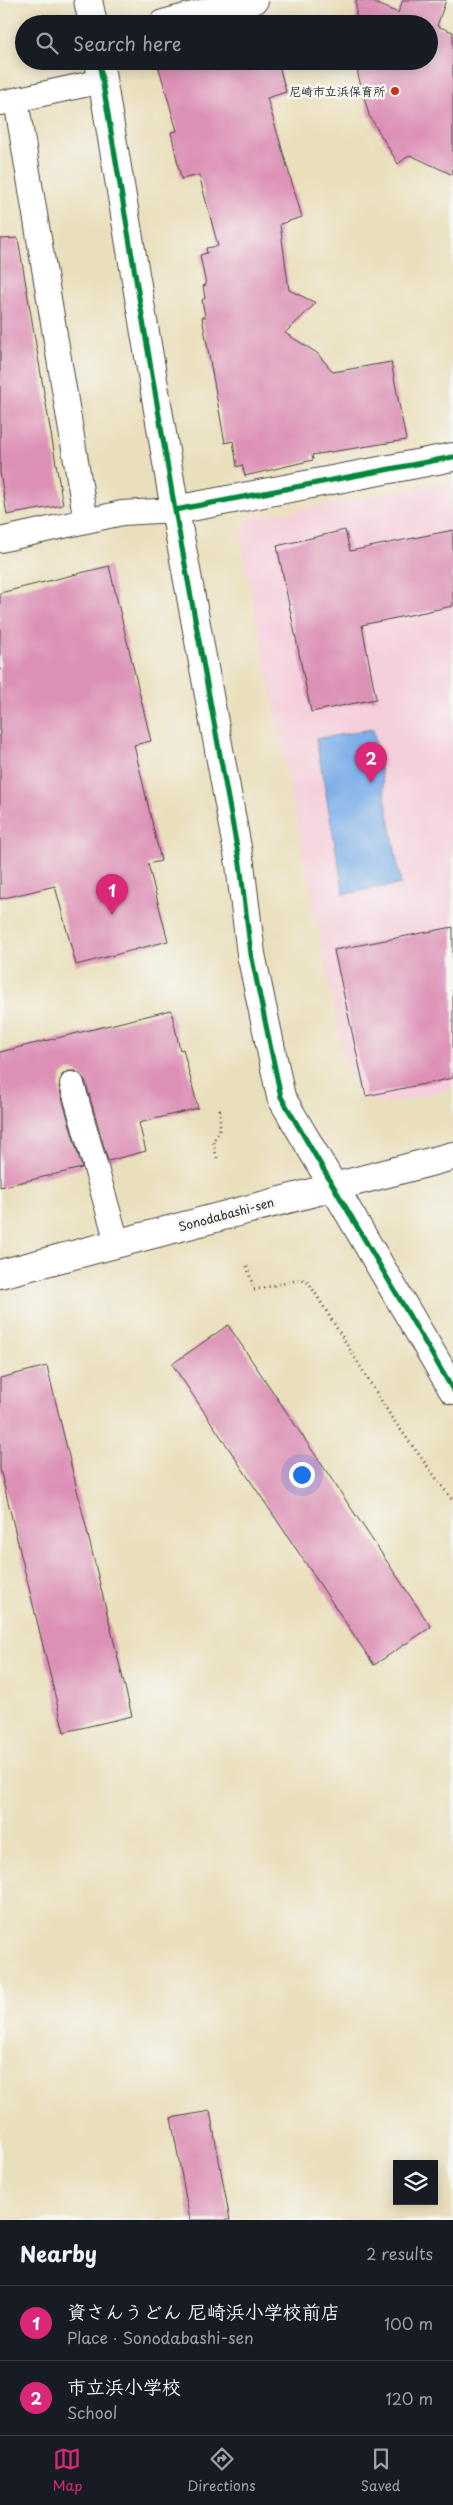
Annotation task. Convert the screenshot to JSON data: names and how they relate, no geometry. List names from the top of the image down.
{
  "streets": {
    "street": ["Sonodabashi-sen"]
  },
  "places": ["尼崎市立浜保育所"],
  "page": {
    "search": "Search here",
    "pins": ["2", "1"],
    "heading": ["Nearby", "2 results"],
    "list": [
      {
        "mark": "1",
        "name": "資さんうどん 尼崎浜小学校前店",
        "note": "Place · Sonodabashi-sen",
        "value": "100 m"
      },
      {
        "mark": "2",
        "name": "市立浜小学校",
        "note": "School",
        "value": "120 m"
      }
    ],
    "nav": ["Map", "Directions", "Saved"]
  }
}
